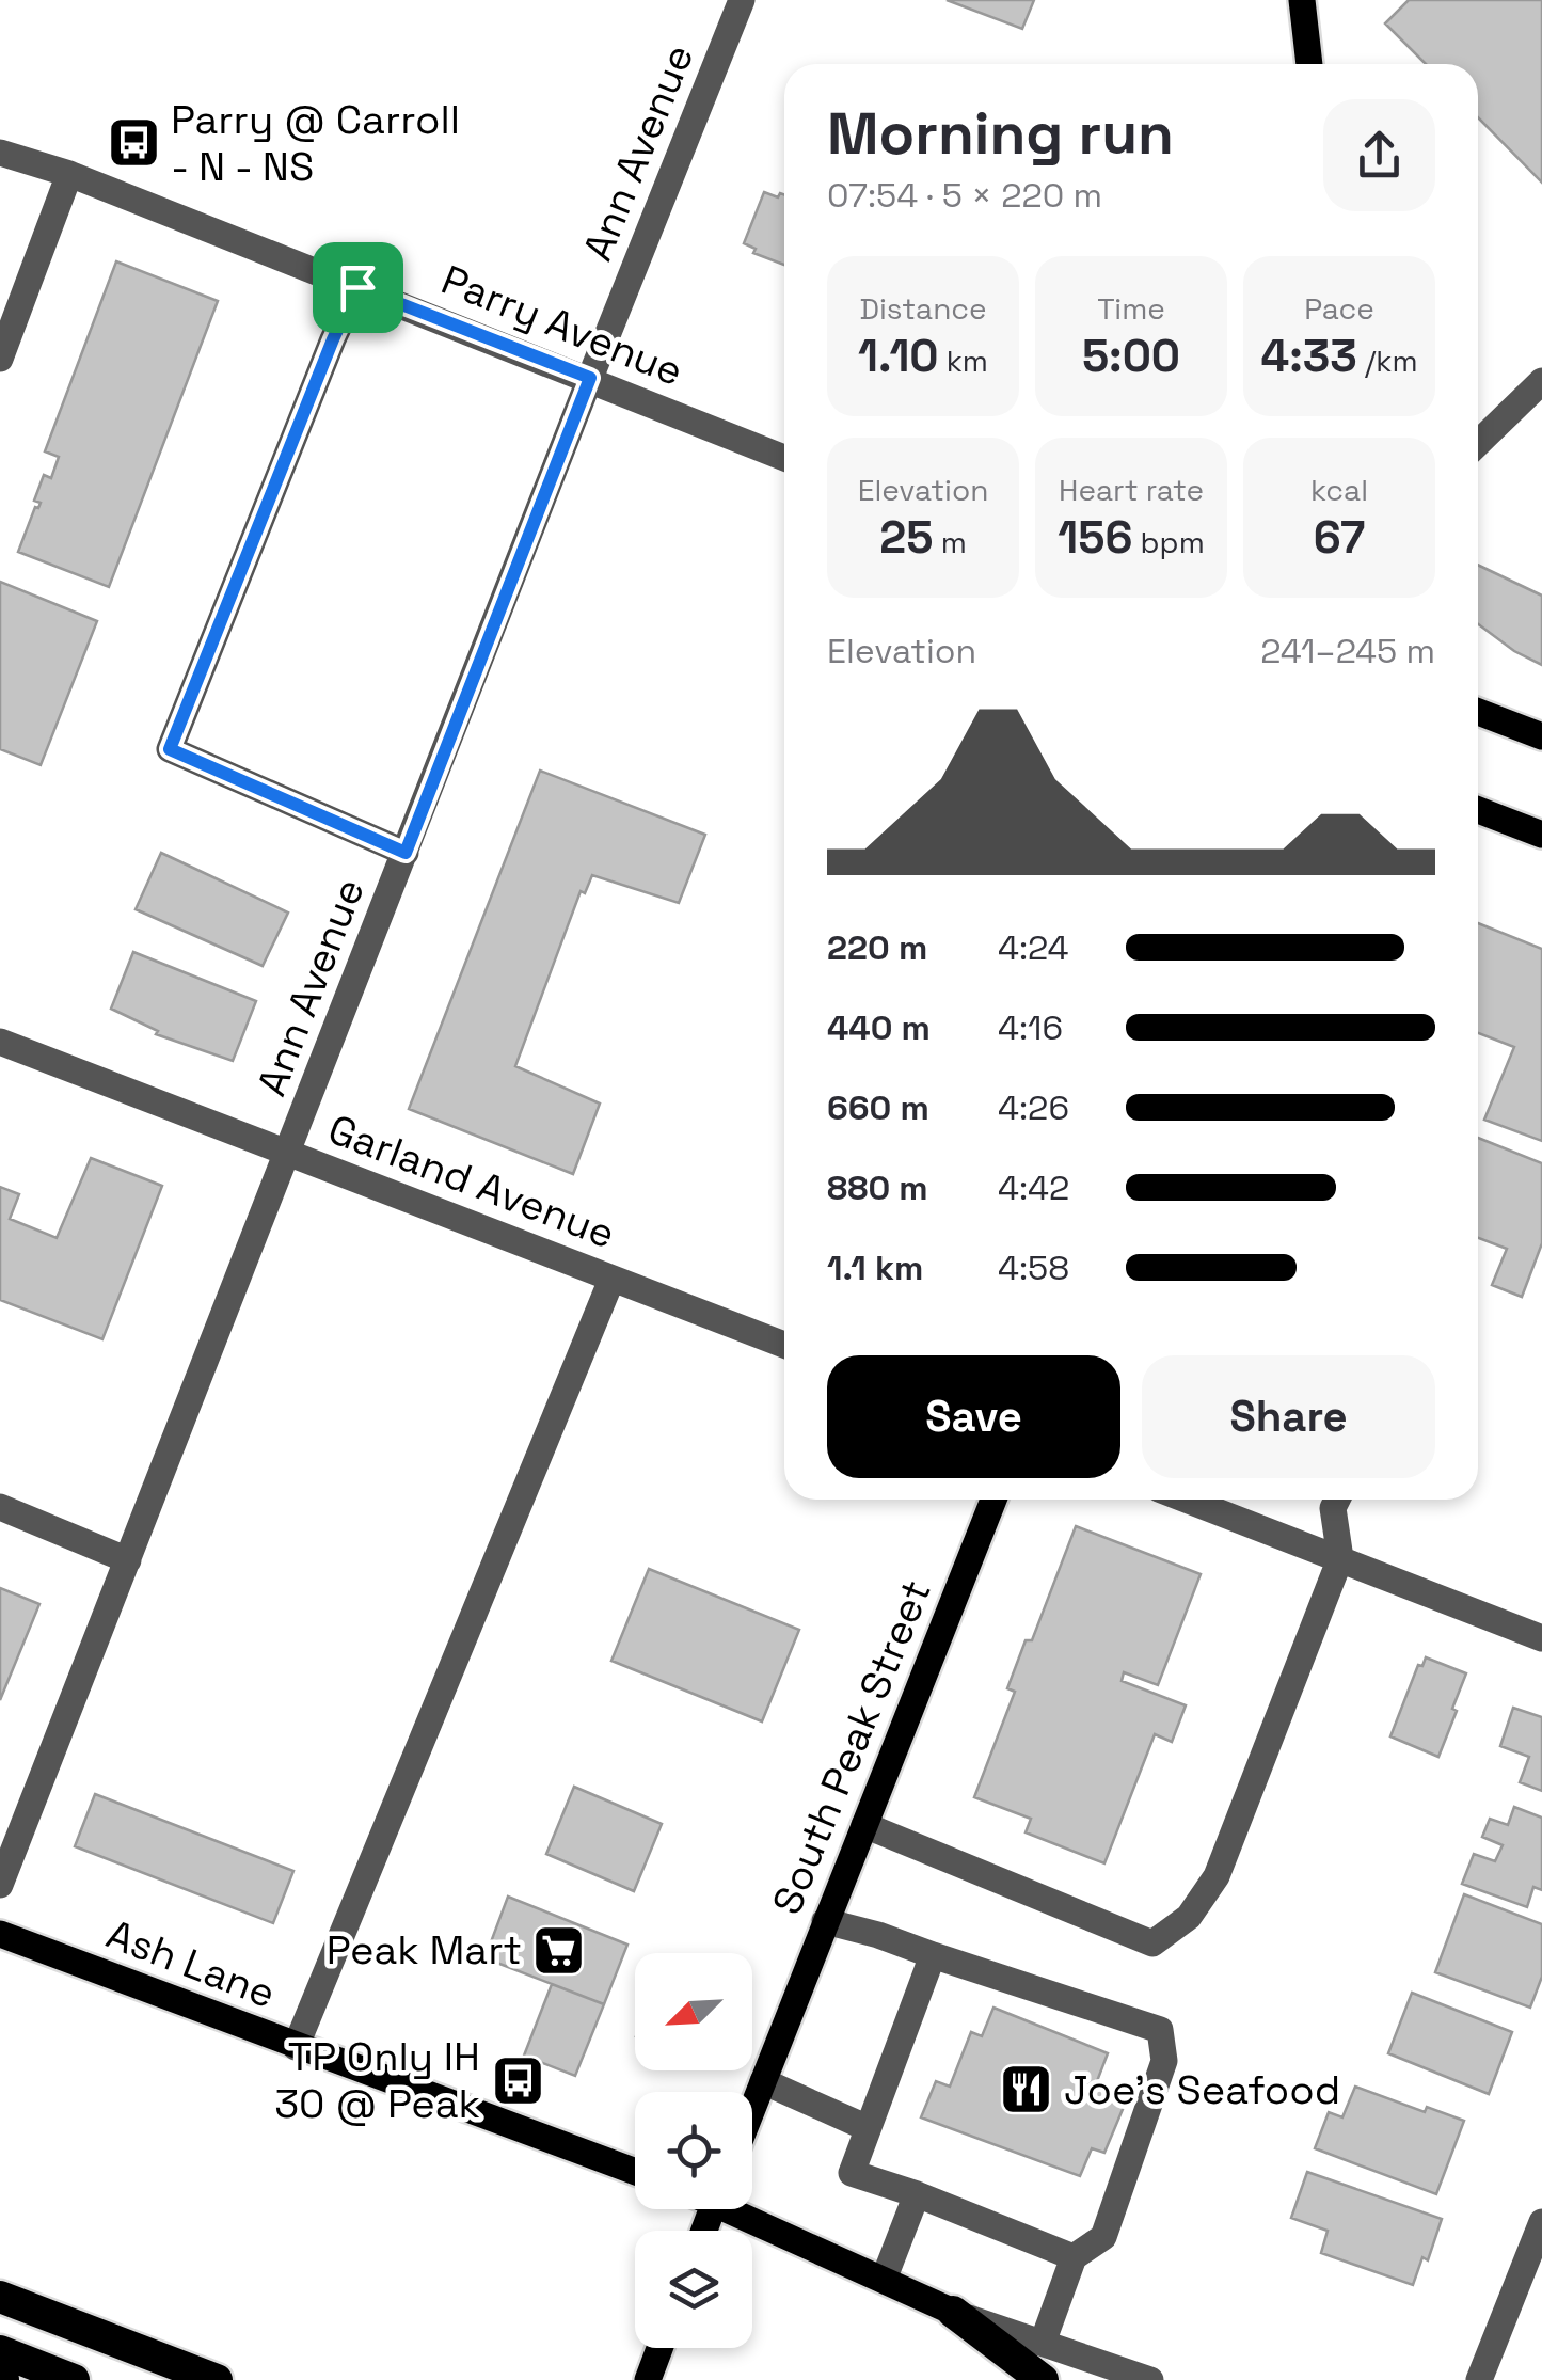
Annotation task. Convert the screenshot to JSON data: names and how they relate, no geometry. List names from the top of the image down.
{
  "streets": {
    "main road": ["South Peak Street", "Ash Lane"],
    "street": ["Ann Avenue", "Parry Avenue", "Garland Avenue"]
  },
  "crossings": [
    ["Ann Avenue", "Parry Avenue"],
    ["Ann Avenue", "Garland Avenue"]
  ],
  "places": {
    "bus stop": ["Parry @ Carroll - N - NS", "TP Only IH 30 @ Peak"],
    "supermarket": ["Peak Mart"],
    "restaurant": ["Joe's Seafood"]
  },
  "north": "bottom left",
  "page": {
    "heading": ["Morning run", "07:54 · 5 × 220 m"],
    "stats": [
      ["Distance", "1.10 km"],
      ["Time", "5:00"],
      ["Pace", "4:33 /km"],
      ["Elevation", "25 m"],
      ["Heart rate", "156 bpm"],
      ["kcal", "67"]
    ],
    "chart": ["Elevation", "241–245 m"],
    "list": [
      {
        "name": "220 m",
        "note": "4:24"
      },
      {
        "name": "440 m",
        "note": "4:16"
      },
      {
        "name": "660 m",
        "note": "4:26"
      },
      {
        "name": "880 m",
        "note": "4:42"
      },
      {
        "name": "1.1 km",
        "note": "4:58"
      }
    ],
    "buttons": ["Save", "Share"]
  }
}
